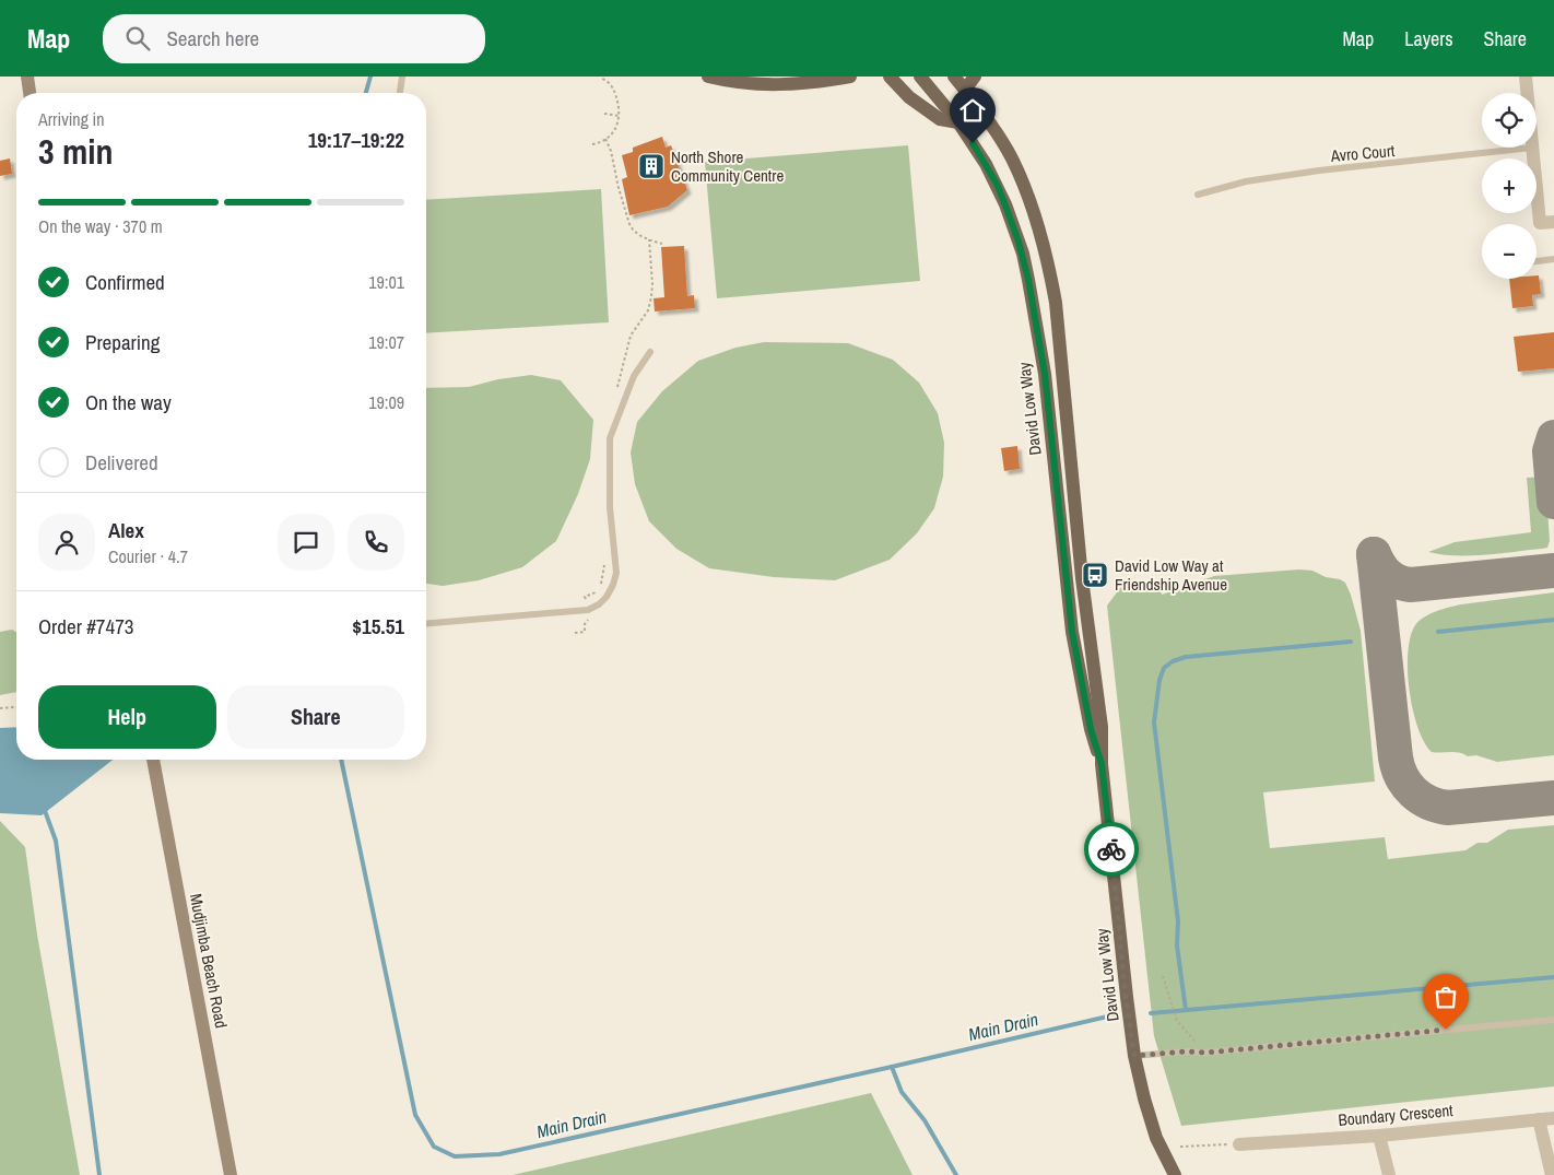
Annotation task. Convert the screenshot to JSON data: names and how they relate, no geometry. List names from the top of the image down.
{
  "streets": {
    "main road": ["David Low Way"],
    "street": ["Mudjimba Beach Road", "Boundary Crescent"],
    "lane": ["Avro Court"]
  },
  "water": ["Main Drain"],
  "places": {
    "building": ["North Shore Community Centre"],
    "bus stop": ["David Low Way at Friendship Avenue"]
  },
  "page": {
    "header": "Map",
    "search": "Search here",
    "nav": ["Map", "Layers", "Share"],
    "map_buttons": ["+", "−"],
    "heading": ["3 min", "Arriving in", "19:17–19:22"],
    "panel": [
      "Alex",
      "Courier · 4.7",
      "Order #7473",
      "$15.51"
    ],
    "bar": "On the way · 370 m",
    "list": [
      ["Confirmed", "19:01"],
      ["Preparing", "19:07"],
      ["On the way", "19:09"],
      "Delivered"
    ],
    "buttons": ["Help", "Share"]
  }
}
